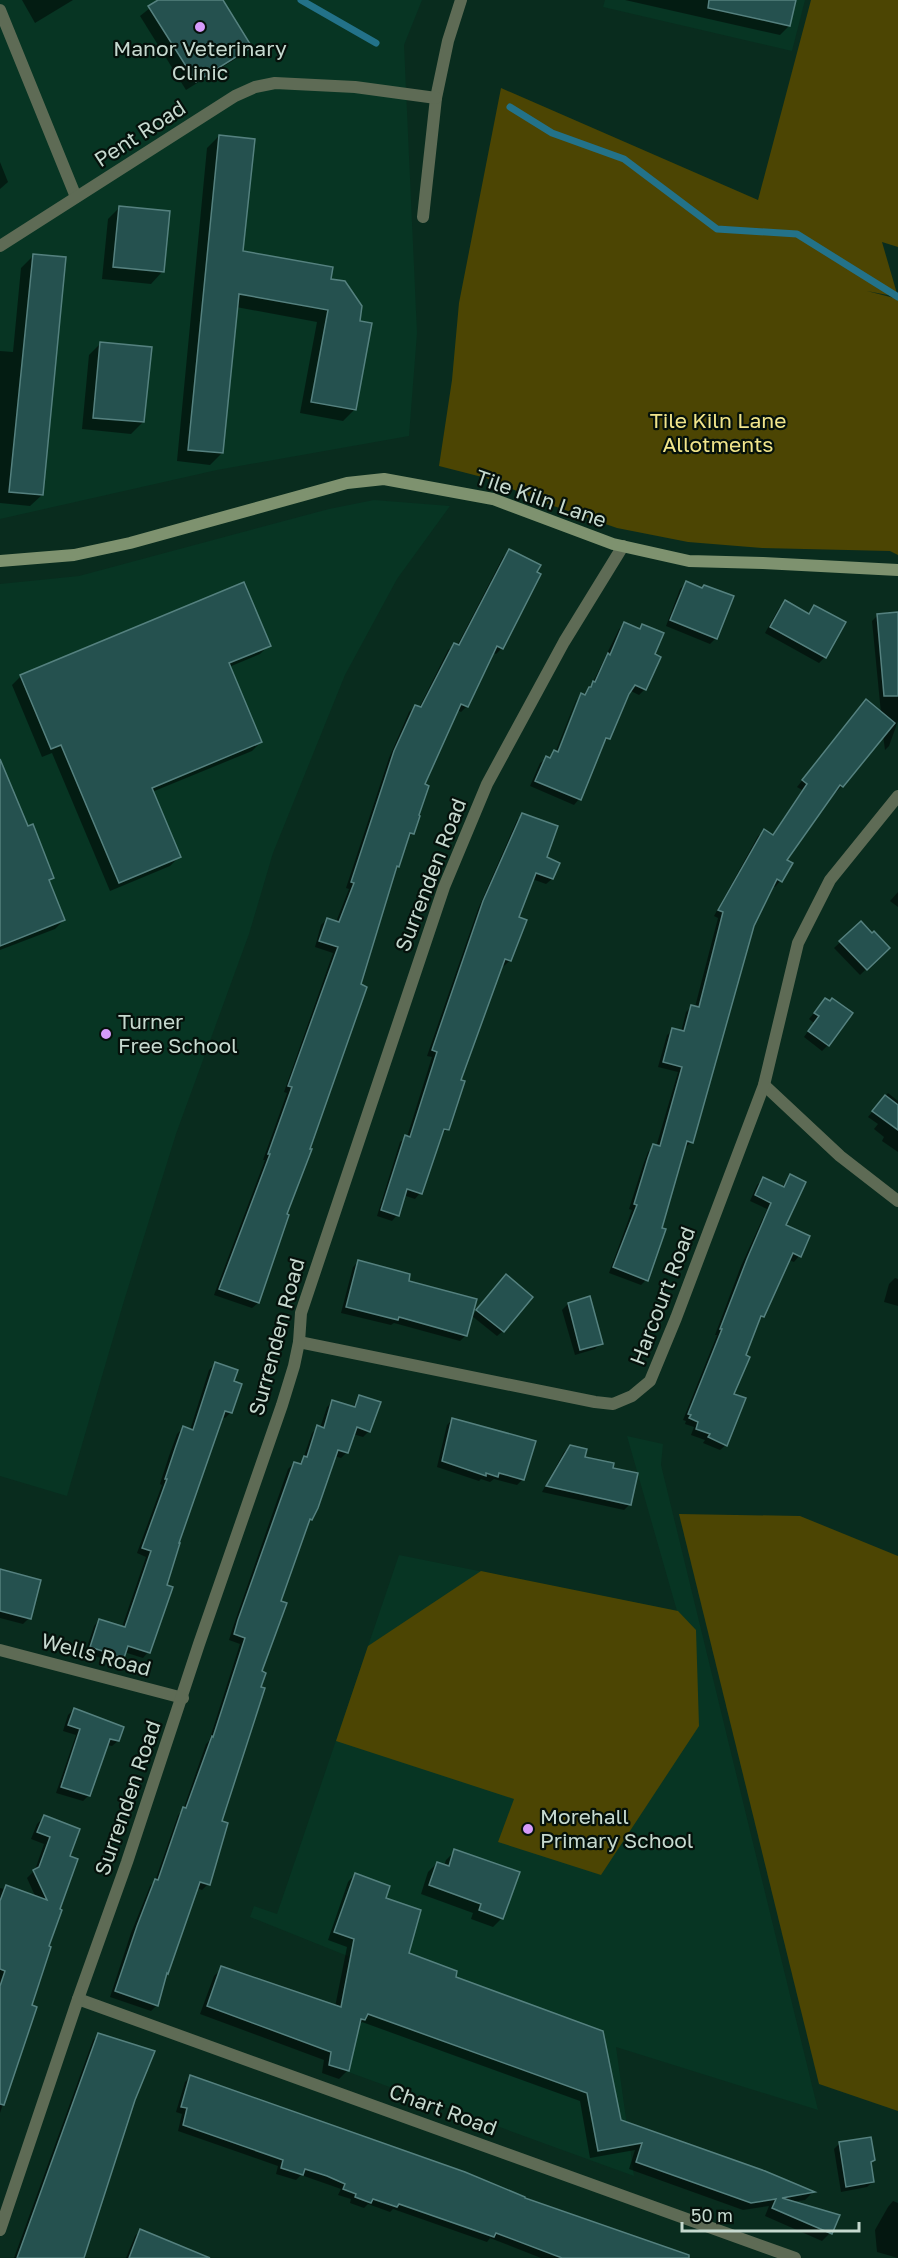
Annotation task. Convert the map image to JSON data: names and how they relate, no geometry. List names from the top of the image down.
{
  "streets": {
    "street": [
      "Pent Road",
      "Tile Kiln Lane",
      "Surrenden Road",
      "Harcourt Road",
      "Wells Road",
      "Chart Road"
    ]
  },
  "crossings": [
    ["Tile Kiln Lane", "Surrenden Road"],
    ["Surrenden Road", "Harcourt Road"],
    ["Surrenden Road", "Wells Road"],
    ["Surrenden Road", "Chart Road"]
  ],
  "parks": ["Tile Kiln Lane Allotments"],
  "places": ["Manor Veterinary Clinic", "Turner Free School", "Morehall Primary School"],
  "scale_bar": "50 m"
}
